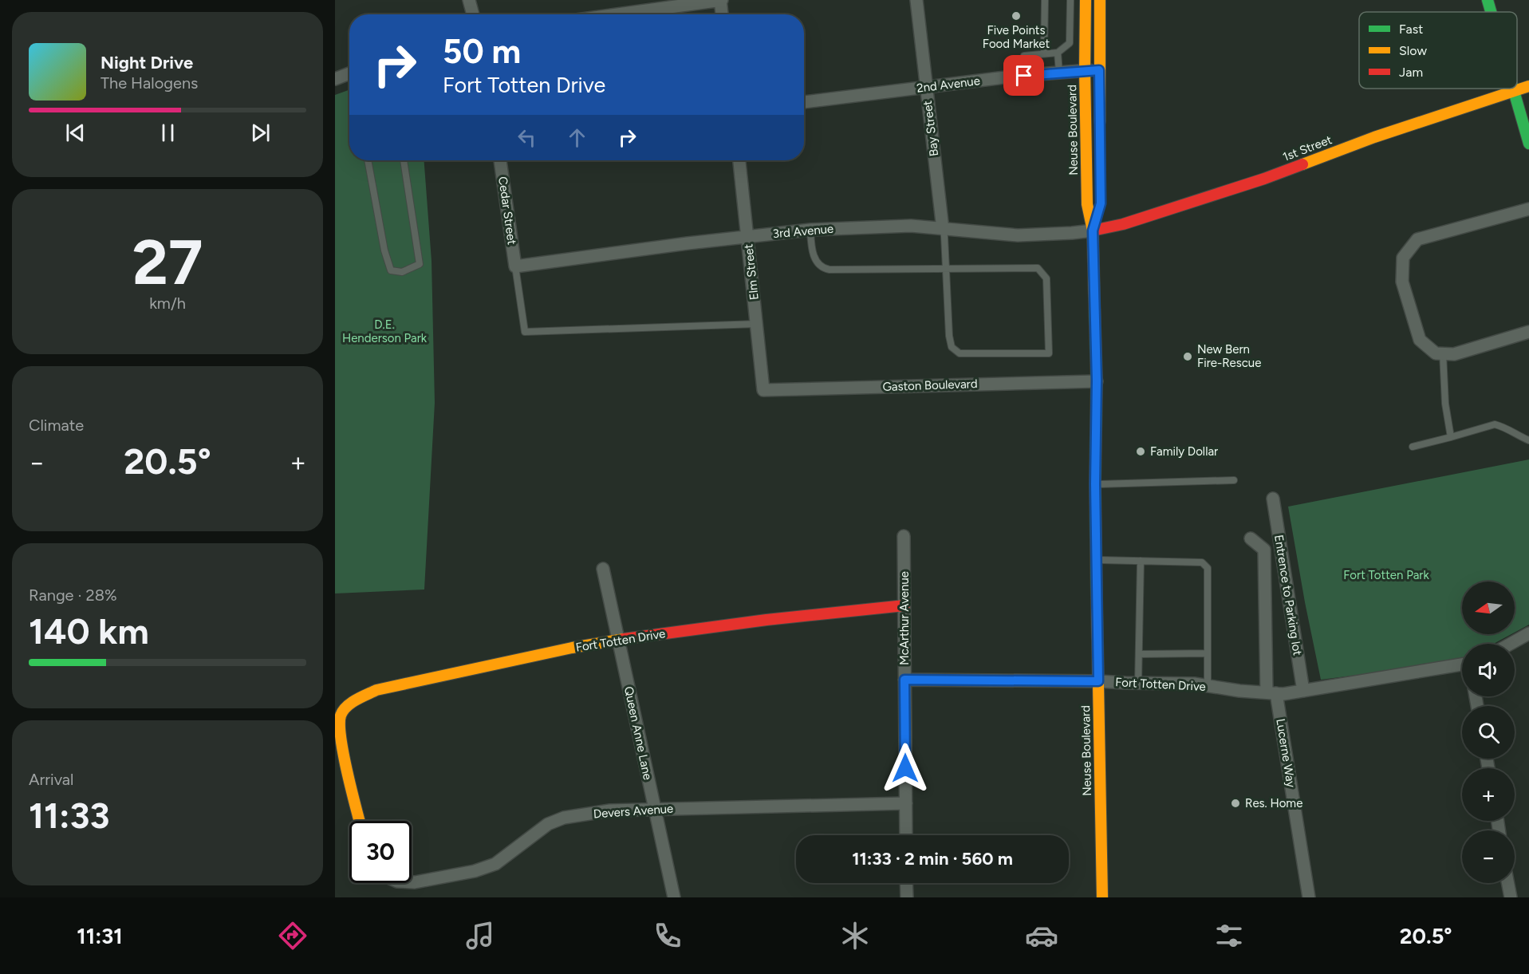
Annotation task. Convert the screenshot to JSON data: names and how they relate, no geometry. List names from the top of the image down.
{
  "streets": {
    "main road": ["Neuse Boulevard", "1st Street", "Fort Totten Drive"],
    "street": [
      "2nd Avenue",
      "Bay Street",
      "Cedar Street",
      "3rd Avenue",
      "Elm Street",
      "Gaston Boulevard",
      "Entrence to Parking lot",
      "McArthur Avenue",
      "Queen Anne Lane",
      "Lucerne Way",
      "Devers Avenue"
    ]
  },
  "crossings": [
    ["2nd Avenue", "Bay Street"],
    ["2nd Avenue", "Neuse Boulevard"],
    ["Bay Street", "3rd Avenue"],
    ["Neuse Boulevard", "1st Street"],
    ["Neuse Boulevard", "3rd Avenue"],
    ["Neuse Boulevard", "Gaston Boulevard"],
    ["Neuse Boulevard", "Fort Totten Drive"],
    ["1st Street", "3rd Avenue"],
    ["Cedar Street", "3rd Avenue"],
    ["3rd Avenue", "Elm Street"],
    ["Elm Street", "Gaston Boulevard"],
    ["Entrence to Parking lot", "Fort Totten Drive"],
    ["Entrence to Parking lot", "Lucerne Way"],
    ["McArthur Avenue", "Fort Totten Drive"],
    ["McArthur Avenue", "Devers Avenue"],
    ["Fort Totten Drive", "Queen Anne Lane"],
    ["Fort Totten Drive", "Lucerne Way"],
    ["Queen Anne Lane", "Devers Avenue"]
  ],
  "parks": ["D.E. Henderson Park", "Fort Totten Park"],
  "places": [
    "Five Points Food Market",
    "New Bern Fire-Rescue",
    "Family Dollar",
    "Res. Home"
  ],
  "legend": ["Fast", "Slow", "Jam"],
  "north": "left",
  "page": {
    "turn": ["50 m", "Fort Totten Drive"],
    "song": ["Night Drive", "The Halogens"],
    "tile": [
      ["27", "km/h"],
      "Climate",
      ["Range · 28%", "140 km"],
      ["Arrival", "11:33"]
    ],
    "heat": ["−", "20.5°", "+"],
    "map_buttons": ["+", "−"],
    "limit": "30",
    "trip": "11:33 · 2 min · 560 m",
    "tabs": ["11:31", "20.5°"]
  }
}
